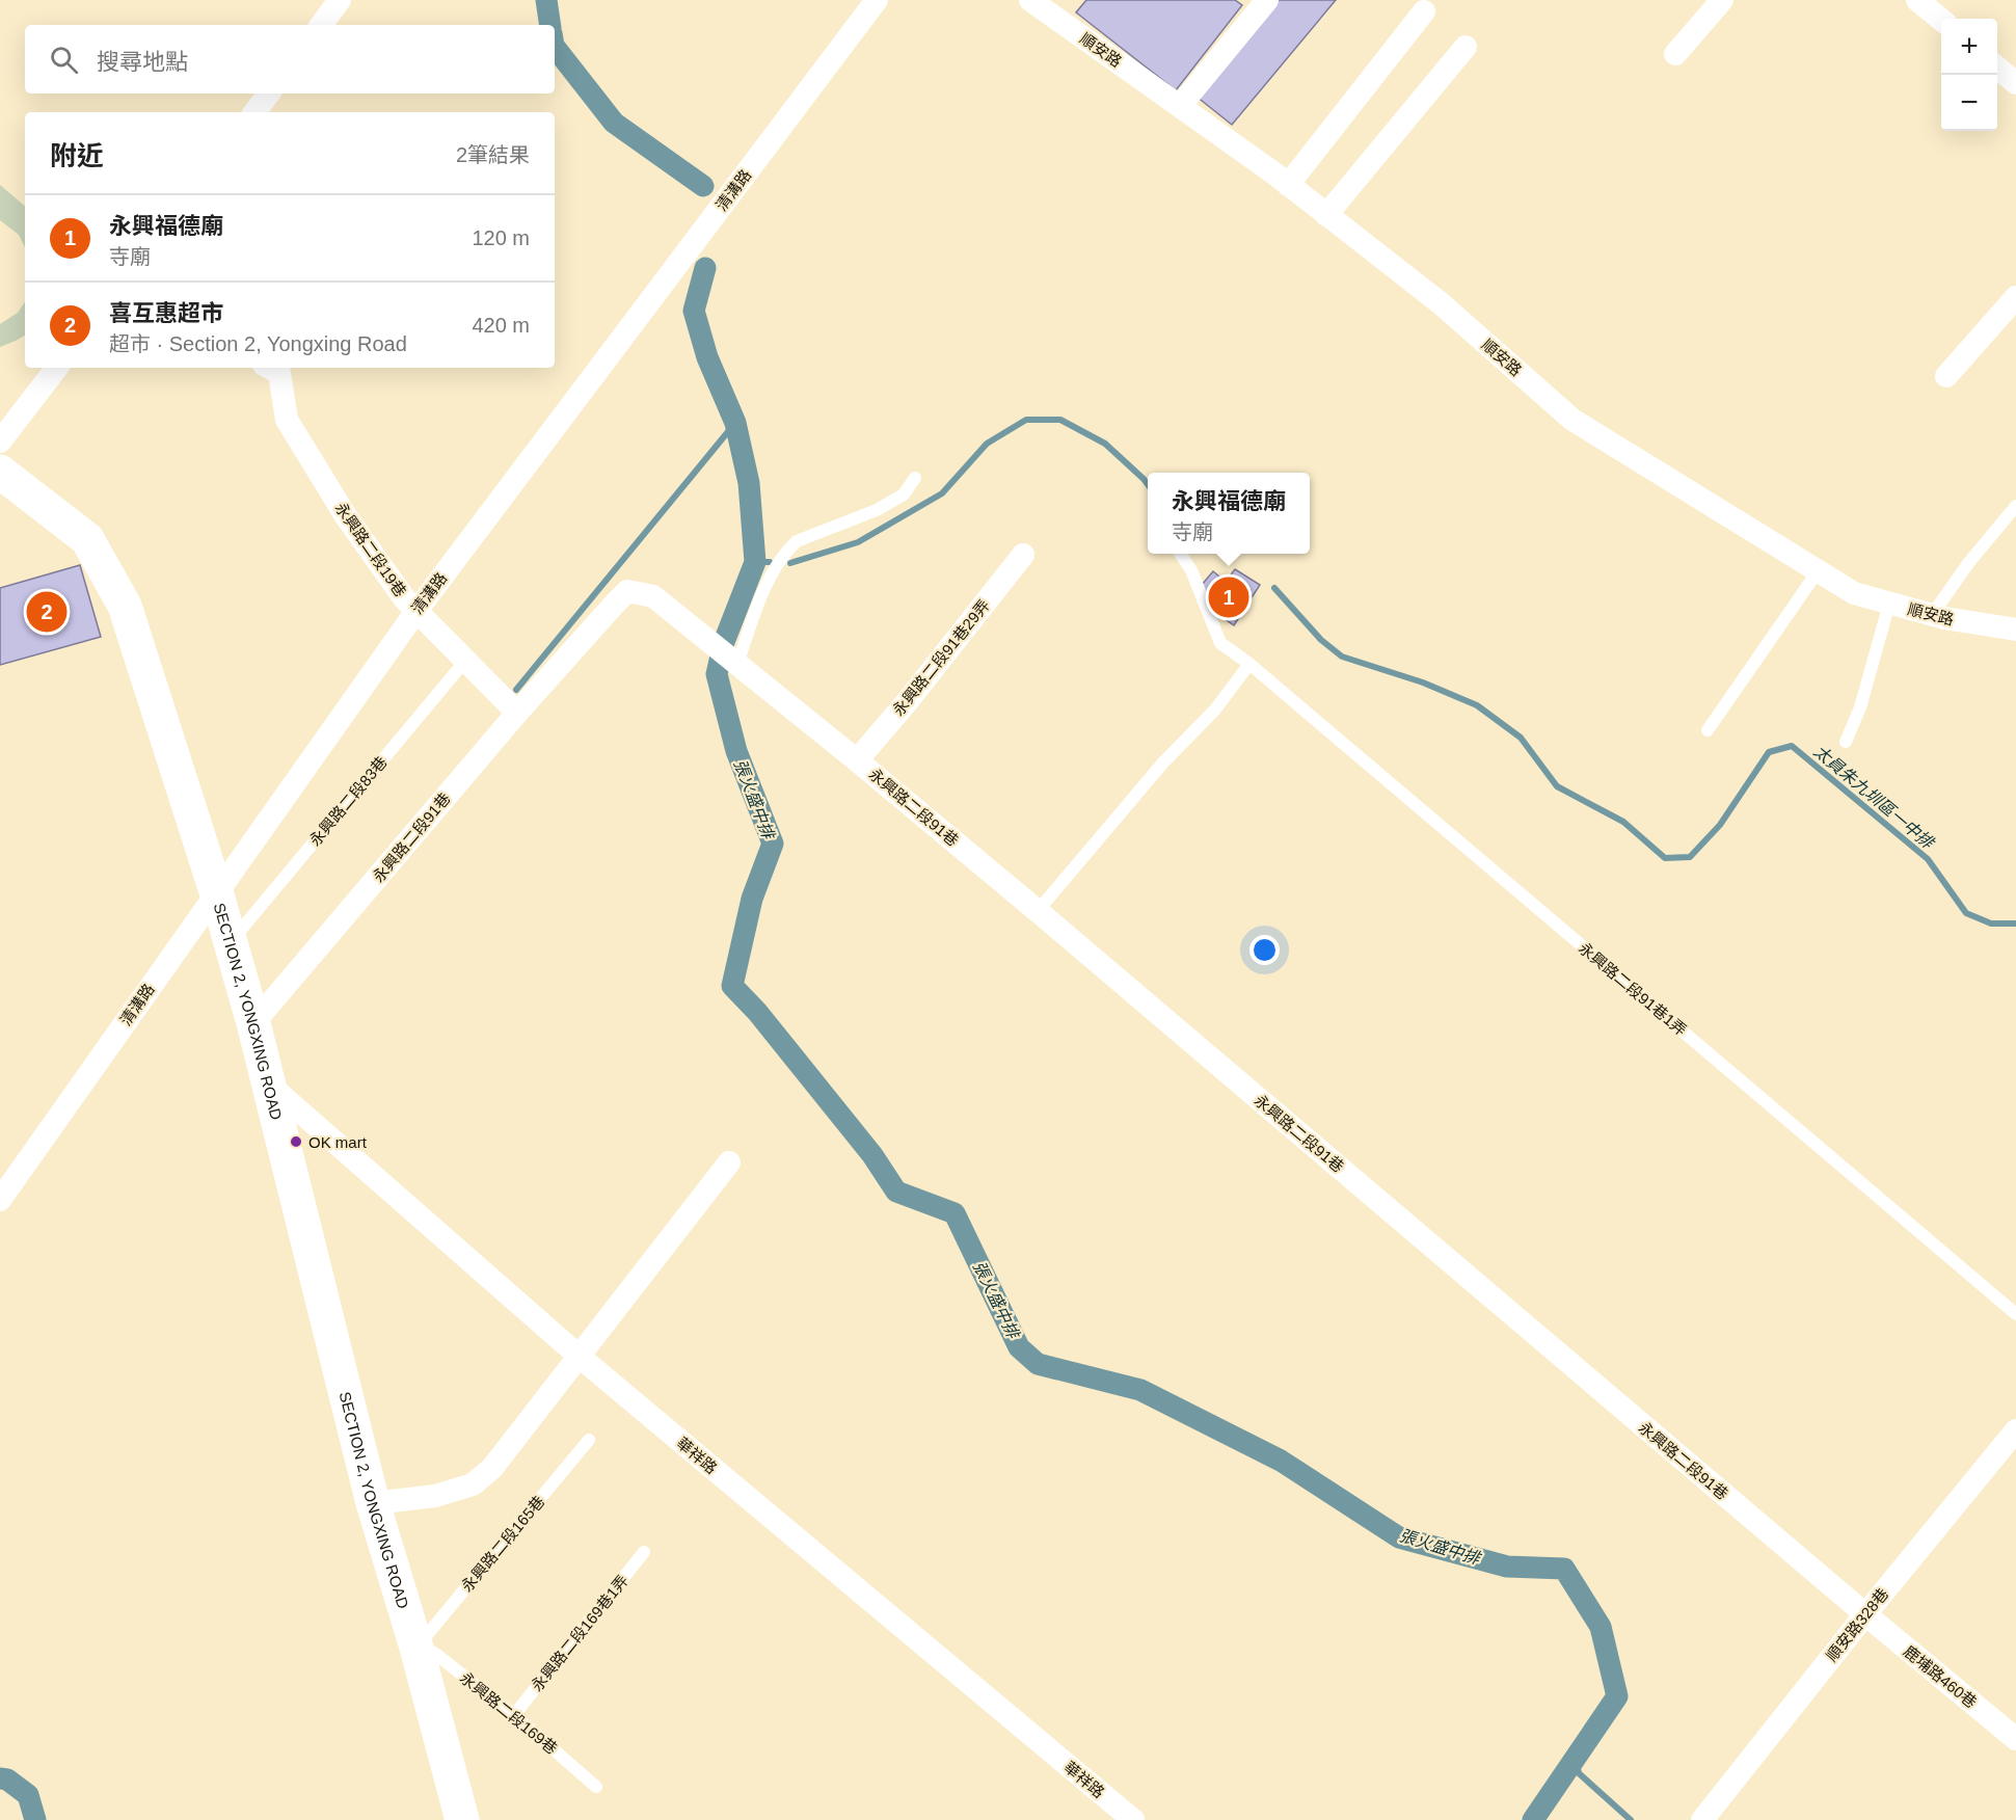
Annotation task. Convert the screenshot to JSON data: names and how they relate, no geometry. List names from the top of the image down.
{
  "streets": {
    "street": [
      "順安路",
      "清溝路",
      "永興路二段19巷",
      "永興路二段91巷29弄",
      "永興路二段91巷",
      "SECTION 2, YONGXING ROAD",
      "華祥路",
      "順安路328巷",
      "鹿埔路460巷"
    ],
    "lane": [
      "永興路二段83巷",
      "永興路二段91巷1弄",
      "永興路二段165巷",
      "永興路二段169巷1弄",
      "永興路二段169巷"
    ]
  },
  "crossings": [
    ["清溝路", "永興路二段19巷"],
    ["清溝路", "SECTION 2, YONGXING ROAD"],
    ["永興路二段19巷", "永興路二段83巷"],
    ["永興路二段19巷", "永興路二段91巷"],
    ["永興路二段91巷29弄", "永興路二段91巷"],
    ["永興路二段83巷", "SECTION 2, YONGXING ROAD"],
    ["永興路二段91巷", "SECTION 2, YONGXING ROAD"],
    ["永興路二段91巷", "順安路328巷"],
    ["永興路二段91巷", "鹿埔路460巷"],
    ["SECTION 2, YONGXING ROAD", "華祥路"],
    ["SECTION 2, YONGXING ROAD", "永興路二段165巷"],
    ["SECTION 2, YONGXING ROAD", "永興路二段169巷"],
    ["永興路二段165巷", "永興路二段169巷"],
    ["順安路328巷", "鹿埔路460巷"],
    ["永興路二段169巷1弄", "永興路二段169巷"]
  ],
  "water": ["太員朱九圳區一中排", "張火盛中排"],
  "places": ["OK mart"],
  "page": {
    "map_buttons": ["+", "−"],
    "search": "搜尋地點",
    "heading": ["附近", "2筆結果"],
    "list": [
      {
        "mark": "1",
        "name": "永興福德廟",
        "note": "寺廟",
        "value": "120 m"
      },
      {
        "mark": "2",
        "name": "喜互惠超市",
        "note": "超市 · Section 2, Yongxing Road",
        "value": "420 m"
      }
    ],
    "popup": ["永興福德廟", "寺廟"],
    "pins": ["1", "2"]
  }
}
